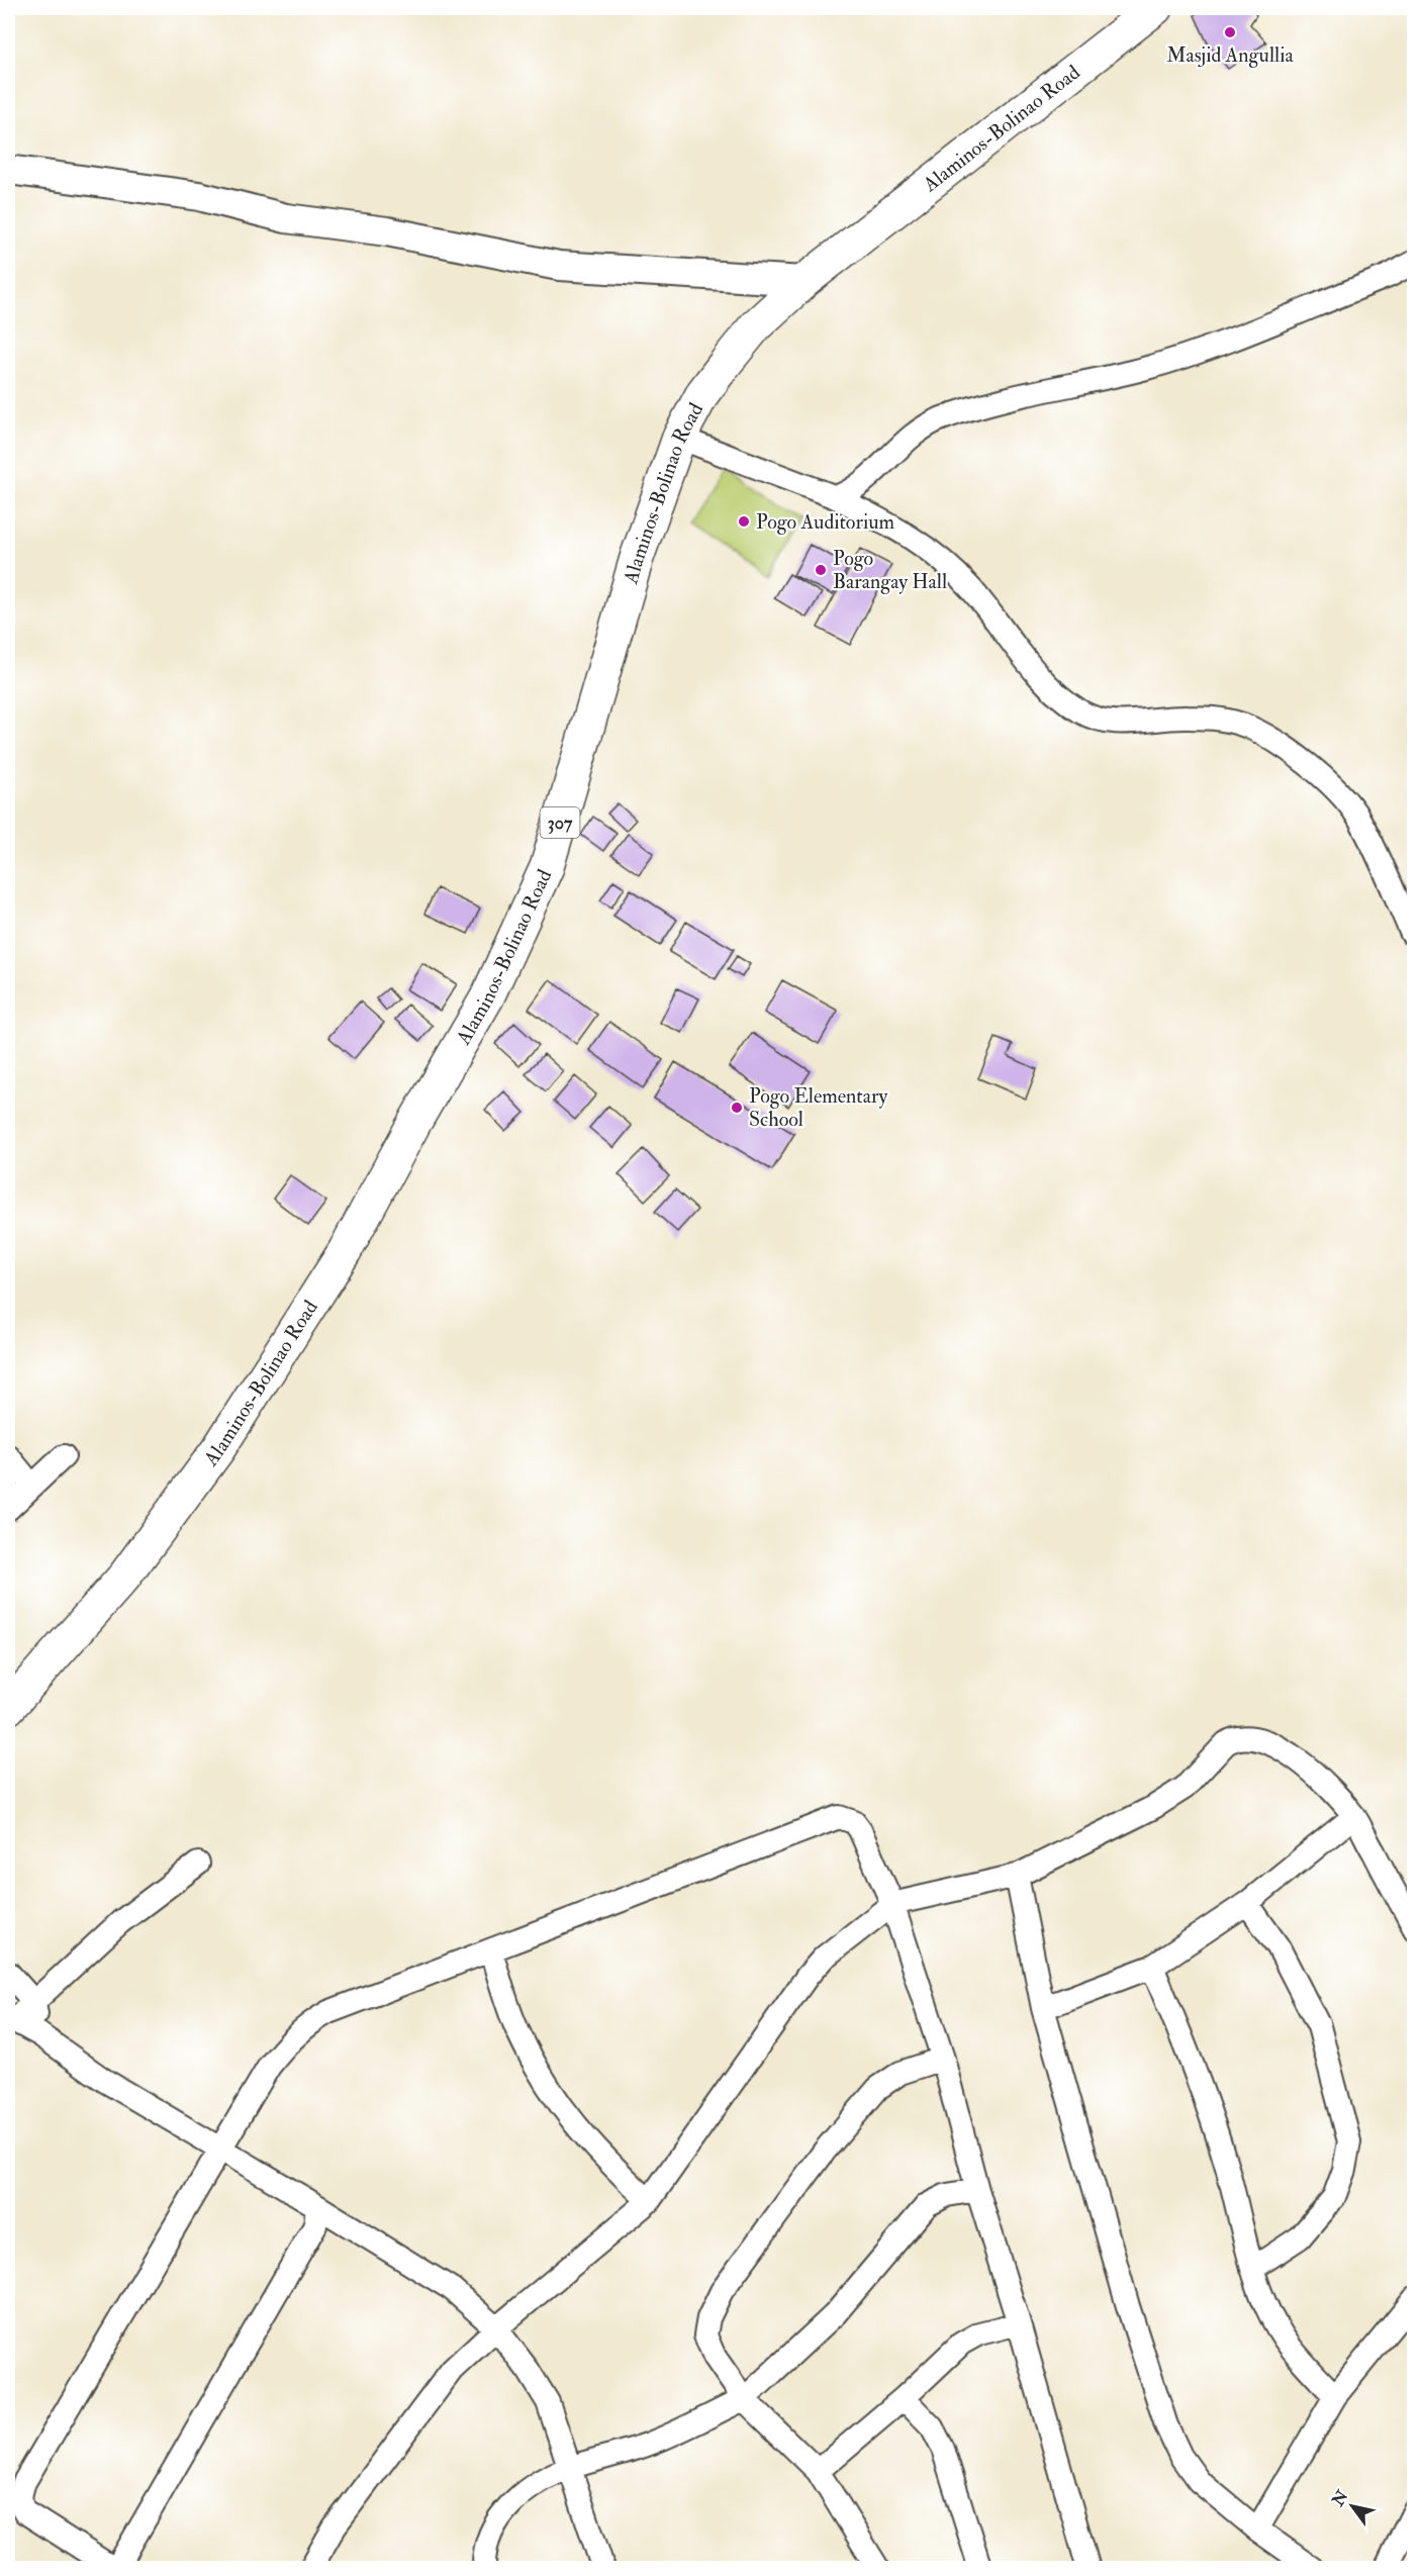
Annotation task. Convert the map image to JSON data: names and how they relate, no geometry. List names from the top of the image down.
{
  "streets": {
    "main road": ["Alaminos-Bolinao Road", "307"]
  },
  "places": [
    "Masjid Angullia",
    "Pogo Auditorium",
    "Pogo Barangay Hall",
    "Pogo Elementary School"
  ],
  "north": "top left"
}
